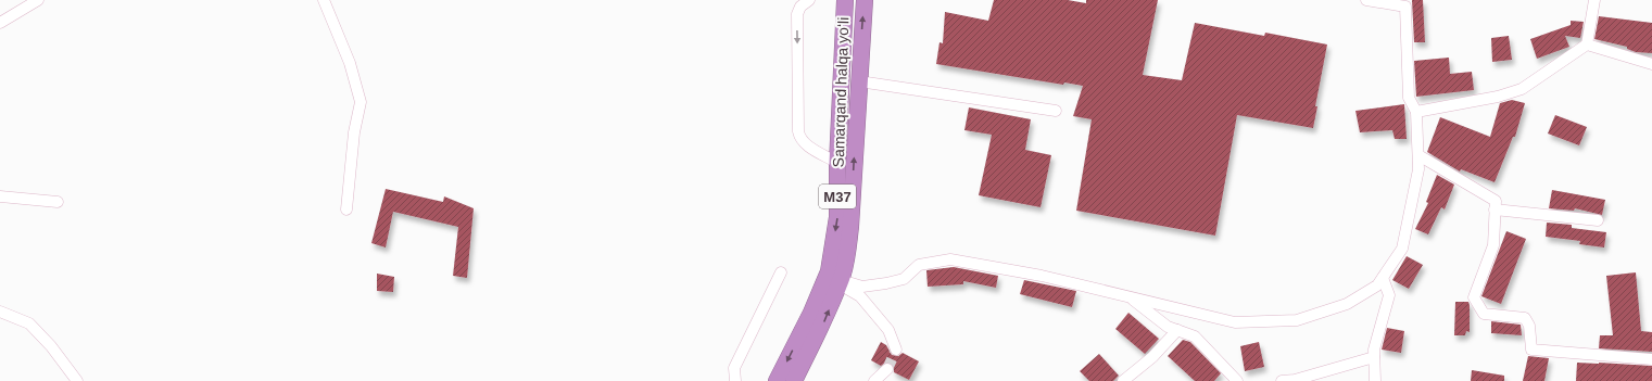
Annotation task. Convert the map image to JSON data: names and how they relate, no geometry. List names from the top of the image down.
{
  "streets": {
    "highway": ["Samarqand halqa yoʻli", "M37"]
  }
}
